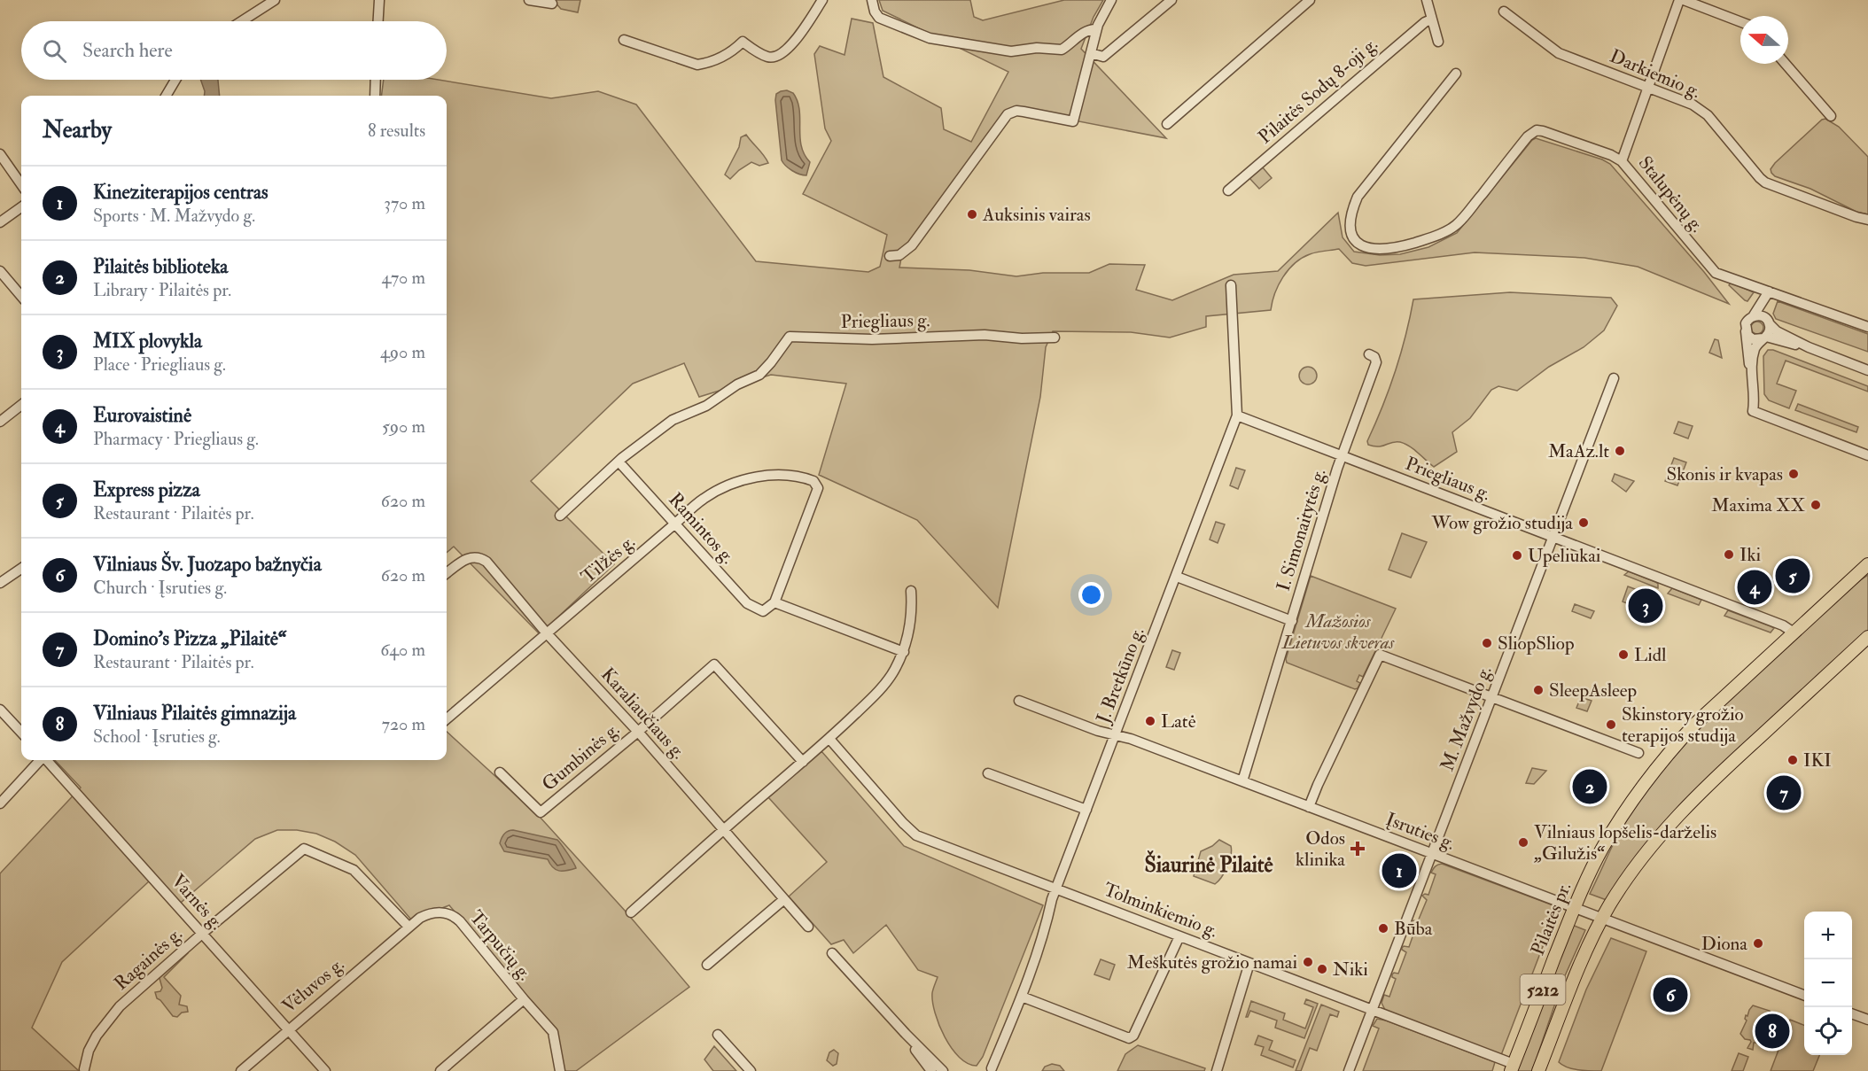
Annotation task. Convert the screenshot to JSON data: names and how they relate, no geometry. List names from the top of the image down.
{
  "streets": {
    "main road": ["Pilaitės pr.", "5212"],
    "street": [
      "Darkiemio g.",
      "Pilaitės Sodų 8-oji g.",
      "Stalupėnų g.",
      "Priegliaus g.",
      "Ramintos g.",
      "I. Simonaitytės g.",
      "Tilžės g.",
      "J. Bretkūno g.",
      "Karaliaučiaus g.",
      "M. Mažvydo g.",
      "Gumbinės g.",
      "Įsruties g.",
      "Varnės g.",
      "Tolminkiemio g.",
      "Tarpučių g.",
      "Ragainės g.",
      "Vėluvos g."
    ]
  },
  "crossings": [
    ["Priegliaus g.", "Ramintos g."],
    ["Priegliaus g.", "I. Simonaitytės g."],
    ["Priegliaus g.", "J. Bretkūno g."],
    ["Priegliaus g.", "M. Mažvydo g."],
    ["Priegliaus g.", "Pilaitės pr."],
    ["Ramintos g.", "Tilžės g."],
    ["I. Simonaitytės g.", "Įsruties g."],
    ["Tilžės g.", "Karaliaučiaus g."],
    ["J. Bretkūno g.", "Įsruties g."],
    ["J. Bretkūno g.", "Tolminkiemio g."],
    ["Karaliaučiaus g.", "Gumbinės g."],
    ["M. Mažvydo g.", "Įsruties g."],
    ["M. Mažvydo g.", "Tolminkiemio g."],
    ["Įsruties g.", "Pilaitės pr."],
    ["Įsruties g.", "5212"],
    ["Varnės g.", "Ragainės g."],
    ["Varnės g.", "Vėluvos g."],
    ["Tolminkiemio g.", "Pilaitės pr."],
    ["Tarpučių g.", "Ragainės g."],
    ["Tarpučių g.", "Vėluvos g."],
    ["Ragainės g.", "Vėluvos g."]
  ],
  "districts": ["Šiaurinė Pilaitė"],
  "parks": ["Mažosios Lietuvos skveras"],
  "places": {
    "other": [
      "Auksinis vairas",
      "MaAz.lt",
      "Skonis ir kvapas",
      "Maxima XX",
      "Wow grožio studija",
      "Iki",
      "Upeliukai",
      "SliopSliop",
      "Lidl",
      "SleepAsleep",
      "Latė",
      "Skinstory grožio terapijos studija",
      "IKI",
      "Vilniaus lopšelis-darželis „Gilužis“",
      "Būba",
      "Diona",
      "Meškutės grožio namai",
      "Niki"
    ],
    "health": ["Odos klinika"]
  },
  "north": "left",
  "page": {
    "search": "Search here",
    "heading": ["Nearby", "8 results"],
    "list": [
      {
        "mark": "1",
        "name": "Kineziterapijos centras",
        "note": "Sports · M. Mažvydo g.",
        "value": "370 m"
      },
      {
        "mark": "2",
        "name": "Pilaitės biblioteka",
        "note": "Library · Pilaitės pr.",
        "value": "470 m"
      },
      {
        "mark": "3",
        "name": "MIX plovykla",
        "note": "Place · Priegliaus g.",
        "value": "490 m"
      },
      {
        "mark": "4",
        "name": "Eurovaistinė",
        "note": "Pharmacy · Priegliaus g.",
        "value": "590 m"
      },
      {
        "mark": "5",
        "name": "Express pizza",
        "note": "Restaurant · Pilaitės pr.",
        "value": "620 m"
      },
      {
        "mark": "6",
        "name": "Vilniaus Šv. Juozapo bažnyčia",
        "note": "Church · Įsruties g.",
        "value": "620 m"
      },
      {
        "mark": "7",
        "name": "Domino's Pizza „Pilaitė“",
        "note": "Restaurant · Pilaitės pr.",
        "value": "640 m"
      },
      {
        "mark": "8",
        "name": "Vilniaus Pilaitės gimnazija",
        "note": "School · Įsruties g.",
        "value": "720 m"
      }
    ],
    "pins": [
      "5",
      "4",
      "3",
      "2",
      "7",
      "1",
      "6",
      "8"
    ],
    "map_buttons": ["+", "−"]
  }
}
